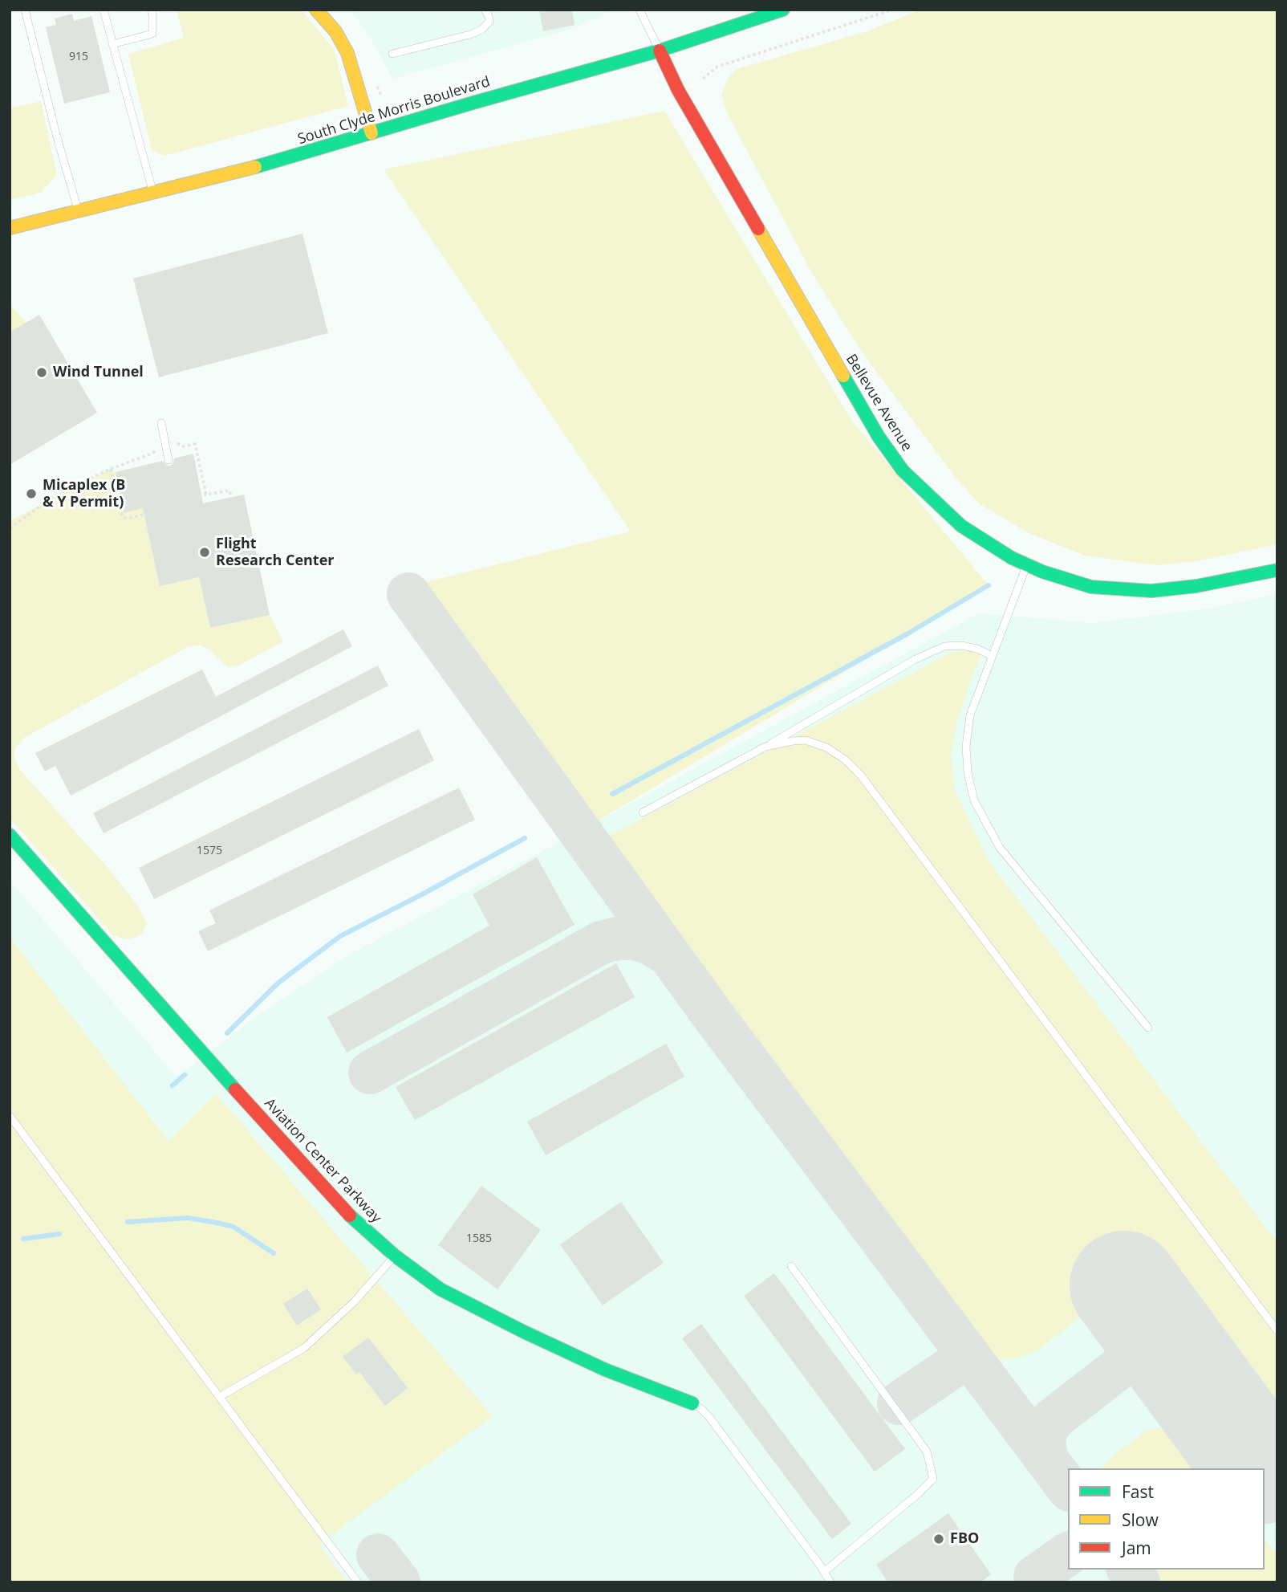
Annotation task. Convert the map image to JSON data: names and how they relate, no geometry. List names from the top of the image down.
{
  "streets": {
    "street": ["South Clyde Morris Boulevard", "Bellevue Avenue", "Aviation Center Parkway"]
  },
  "crossings": [
    ["South Clyde Morris Boulevard", "Bellevue Avenue"]
  ],
  "places": [
    "Wind Tunnel",
    "Micaplex (B & Y Permit)",
    "Flight Research Center",
    "FBO"
  ],
  "house_numbers": ["915", "1575", "1585"],
  "legend": ["Fast", "Slow", "Jam"]
}
